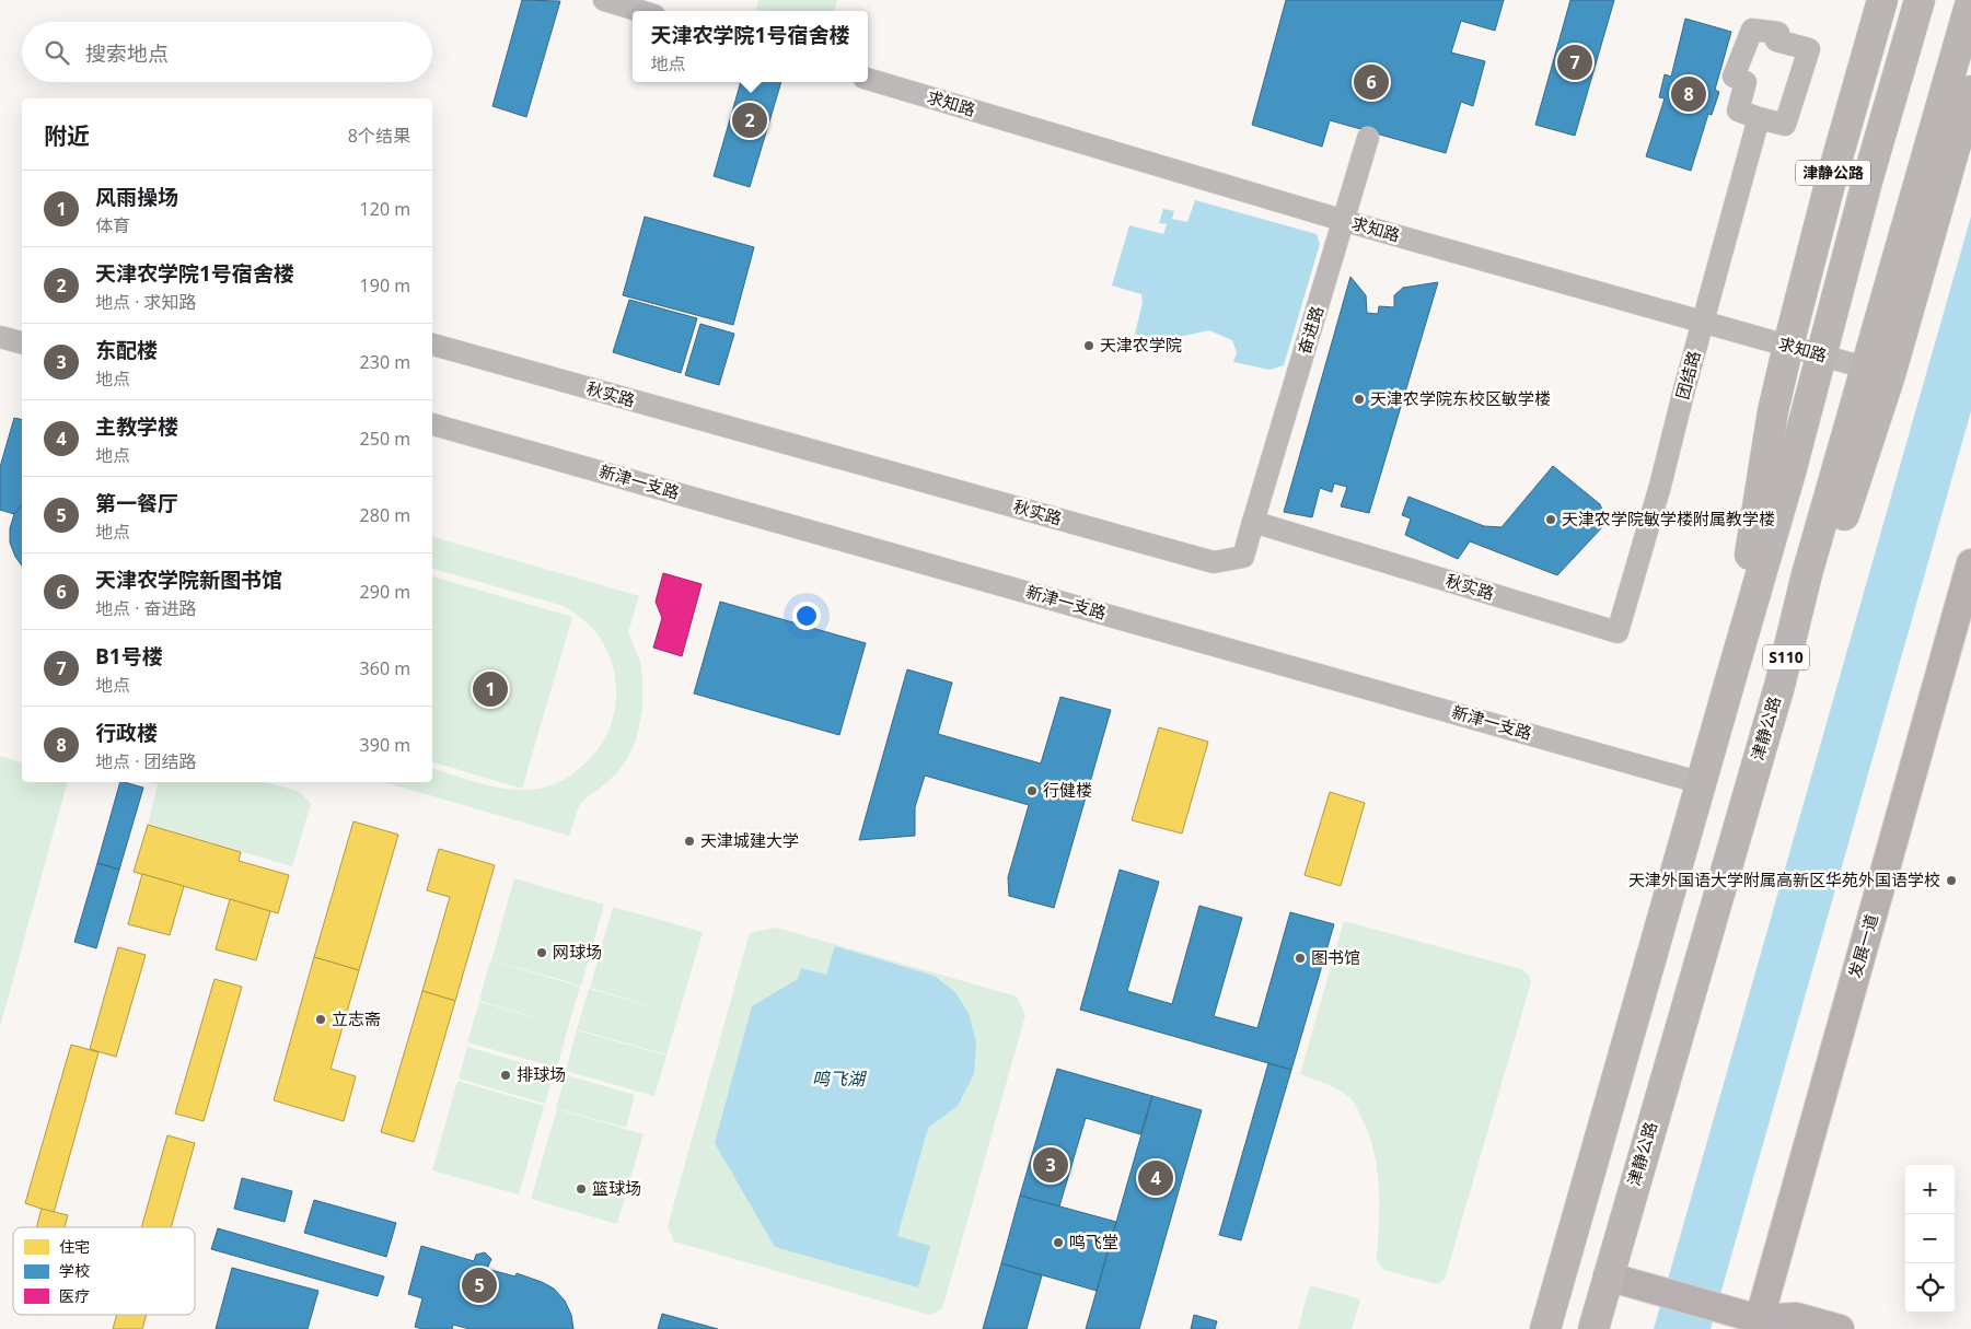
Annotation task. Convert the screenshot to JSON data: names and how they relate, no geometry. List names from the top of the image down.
{
  "streets": {
    "highway": ["津静公路", "S110"],
    "main road": ["发展一道"],
    "street": [
      "求知路",
      "奋进路",
      "团结路",
      "秋实路",
      "新津一支路"
    ]
  },
  "crossings": [
    ["求知路", "津静公路"],
    ["求知路", "奋进路"],
    ["求知路", "团结路"],
    ["奋进路", "秋实路"],
    ["团结路", "秋实路"]
  ],
  "water": ["鸣飞湖"],
  "places": [
    "天津农学院",
    "天津农学院东校区敏学楼",
    "天津农学院敏学楼附属教学楼",
    "行健楼",
    "天津城建大学",
    "天津外国语大学附属高新区华苑外国语学校",
    "网球场",
    "图书馆",
    "立志斋",
    "排球场",
    "篮球场",
    "鸣飞堂"
  ],
  "legend": ["住宅", "学校", "医疗"],
  "page": {
    "popup": ["天津农学院1号宿舍楼", "地点"],
    "search": "搜索地点",
    "pins": [
      "7",
      "6",
      "8",
      "2",
      "1",
      "3",
      "4",
      "5"
    ],
    "heading": ["附近", "8个结果"],
    "list": [
      {
        "mark": "1",
        "name": "风雨操场",
        "note": "体育",
        "value": "120 m"
      },
      {
        "mark": "2",
        "name": "天津农学院1号宿舍楼",
        "note": "地点 · 求知路",
        "value": "190 m"
      },
      {
        "mark": "3",
        "name": "东配楼",
        "note": "地点",
        "value": "230 m"
      },
      {
        "mark": "4",
        "name": "主教学楼",
        "note": "地点",
        "value": "250 m"
      },
      {
        "mark": "5",
        "name": "第一餐厅",
        "note": "地点",
        "value": "280 m"
      },
      {
        "mark": "6",
        "name": "天津农学院新图书馆",
        "note": "地点 · 奋进路",
        "value": "290 m"
      },
      {
        "mark": "7",
        "name": "B1号楼",
        "note": "地点",
        "value": "360 m"
      },
      {
        "mark": "8",
        "name": "行政楼",
        "note": "地点 · 团结路",
        "value": "390 m"
      }
    ],
    "map_buttons": ["+", "−"]
  }
}
